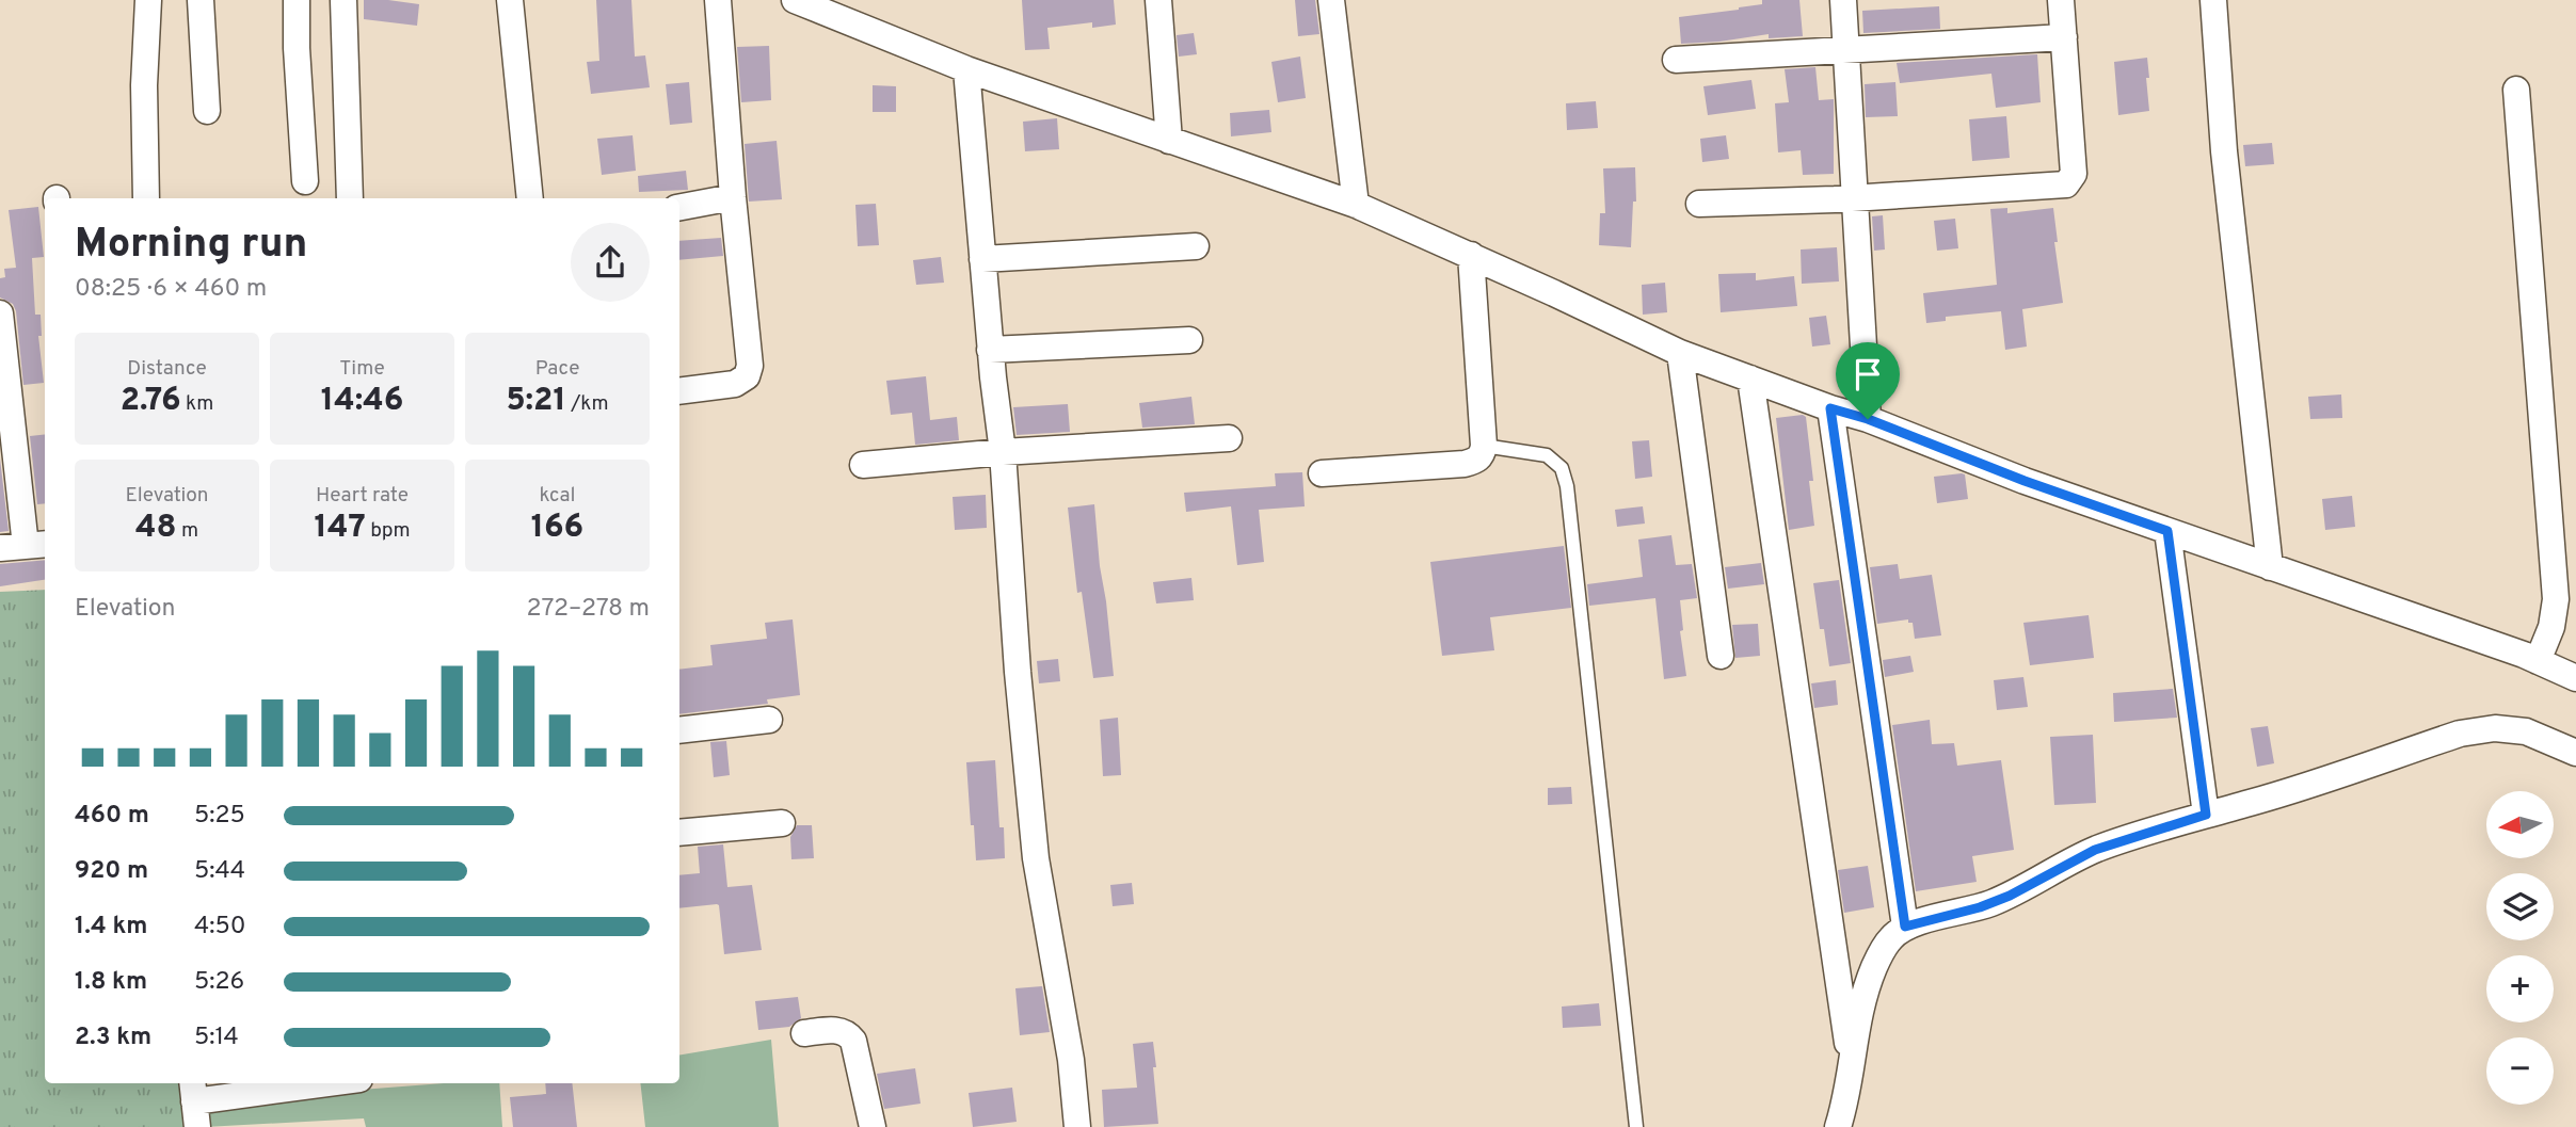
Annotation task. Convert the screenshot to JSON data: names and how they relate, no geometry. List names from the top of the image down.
{
  "north": "left",
  "page": {
    "heading": ["Morning run", "08:25 · 6 × 460 m"],
    "stats": [
      ["Distance", "2.76 km"],
      ["Time", "14:46"],
      ["Pace", "5:21 /km"],
      ["Elevation", "48 m"],
      ["Heart rate", "147 bpm"],
      ["kcal", "166"]
    ],
    "chart": ["Elevation", "272–278 m"],
    "list": [
      {
        "name": "460 m",
        "note": "5:25"
      },
      {
        "name": "920 m",
        "note": "5:44"
      },
      {
        "name": "1.4 km",
        "note": "4:50"
      },
      {
        "name": "1.8 km",
        "note": "5:26"
      },
      {
        "name": "2.3 km",
        "note": "5:14"
      }
    ],
    "map_buttons": ["+", "−"]
  }
}
